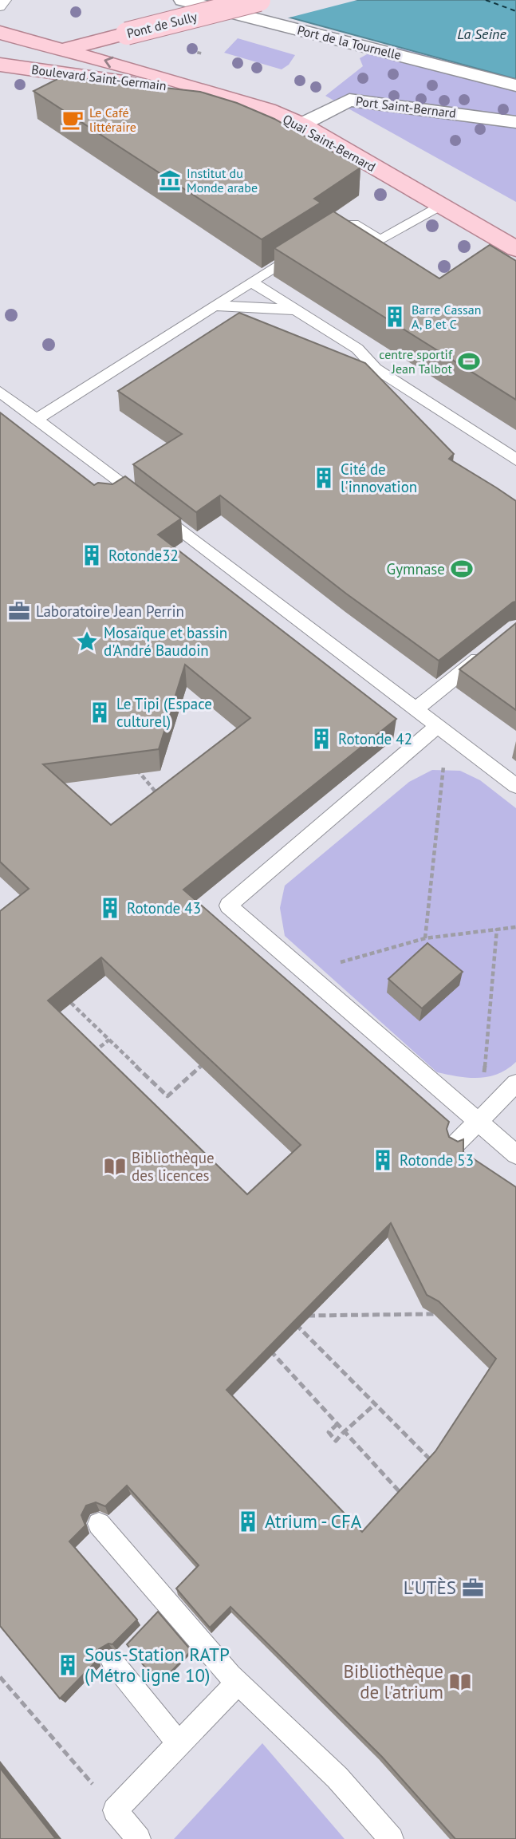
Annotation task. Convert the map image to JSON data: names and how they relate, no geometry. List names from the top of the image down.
{
  "streets": {
    "main road": ["Pont de Sully", "Boulevard Saint-Germain", "Quai Saint-Bernard"],
    "street": ["Port de la Tournelle", "Port Saint-Bernard"]
  },
  "crossings": [
    ["Pont de Sully", "Boulevard Saint-Germain"],
    ["Pont de Sully", "Quai Saint-Bernard"],
    ["Boulevard Saint-Germain", "Quai Saint-Bernard"],
    ["Port Saint-Bernard", "Quai Saint-Bernard"]
  ],
  "water": ["La Seine"],
  "places": {
    "cafe": ["Le Café littéraire"],
    "museum": ["Institut du Monde arabe"],
    "building": [
      "Barre Cassan A, B et C",
      "Cité de l'innovation",
      "Rotonde32",
      "Le Tipi (Espace culturel)",
      "Rotonde 42",
      "Rotonde 43",
      "Rotonde 53",
      "Atrium - CFA",
      "Sous-Station RATP (Métro ligne 10)"
    ],
    "sports": ["centre sportif Jean Talbot", "Gymnase"],
    "office": ["Laboratoire Jean Perrin", "L'UTÈS"],
    "place": ["Mosaïque et bassin d'André Baudoin"],
    "library": ["Bibliothèque des licences", "Bibliothèque de l'atrium"]
  }
}
